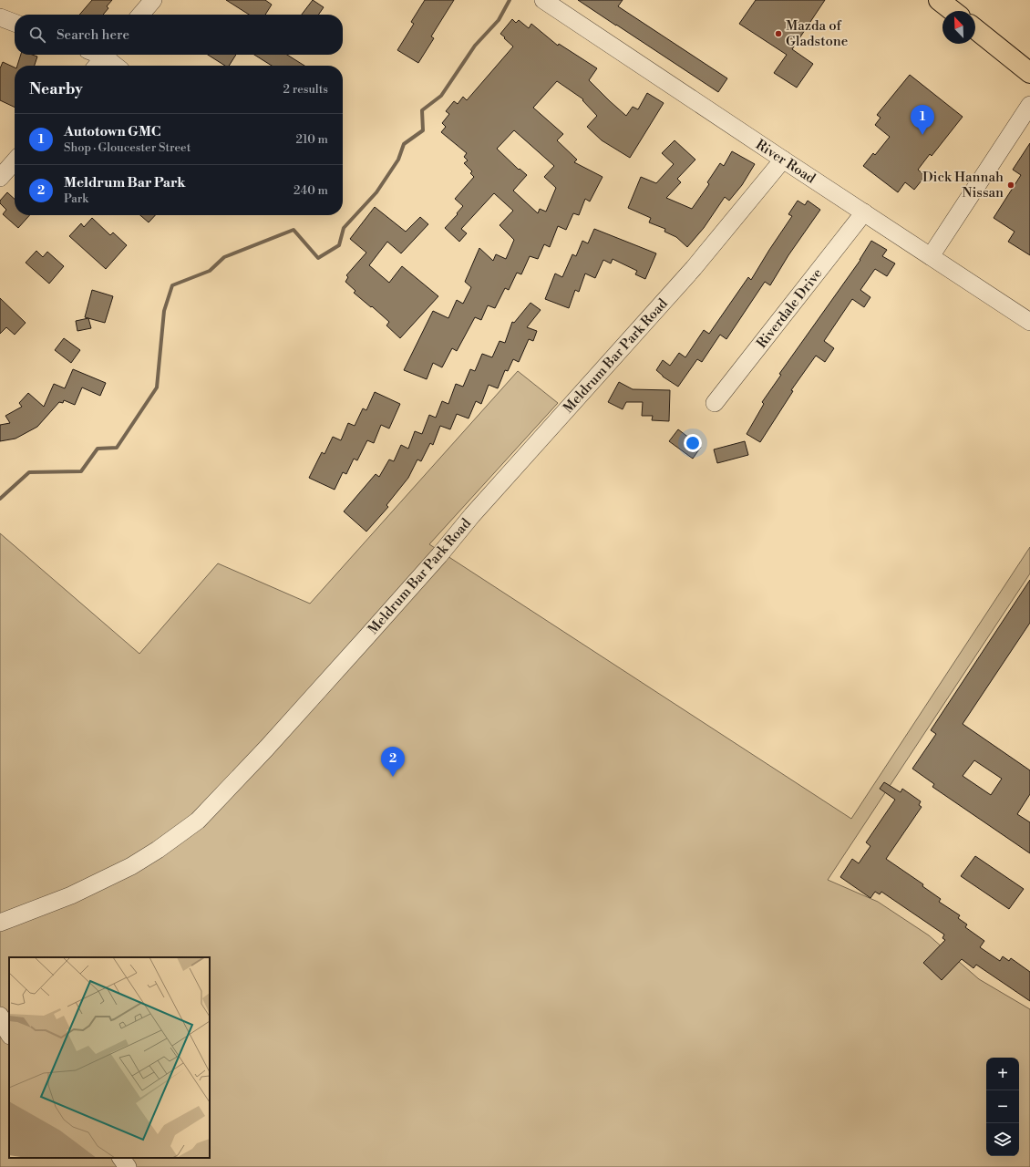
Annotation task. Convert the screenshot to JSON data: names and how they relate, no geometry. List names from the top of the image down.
{
  "streets": {
    "street": ["River Road", "Riverdale Drive", "Meldrum Bar Park Road"]
  },
  "crossings": [
    ["River Road", "Riverdale Drive"],
    ["River Road", "Meldrum Bar Park Road"]
  ],
  "places": ["Mazda of Gladstone", "Dick Hannah Nissan"],
  "north": "top left",
  "page": {
    "search": "Search here",
    "heading": ["Nearby", "2 results"],
    "pins": ["1", "2"],
    "list": [
      {
        "mark": "1",
        "name": "Autotown GMC",
        "note": "Shop · Gloucester Street",
        "value": "210 m"
      },
      {
        "mark": "2",
        "name": "Meldrum Bar Park",
        "note": "Park",
        "value": "240 m"
      }
    ],
    "map_buttons": ["+", "−"]
  }
}
